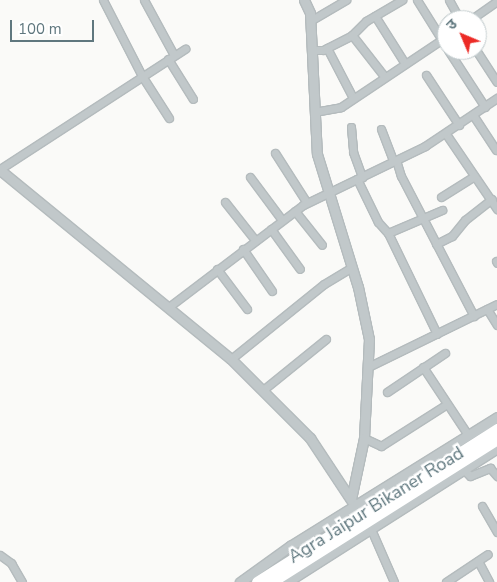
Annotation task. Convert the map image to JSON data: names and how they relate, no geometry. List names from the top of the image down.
{
  "streets": {
    "highway": ["Agra Jaipur Bikaner Road"]
  },
  "scale_bar": "100 m",
  "north": "top left"
}
